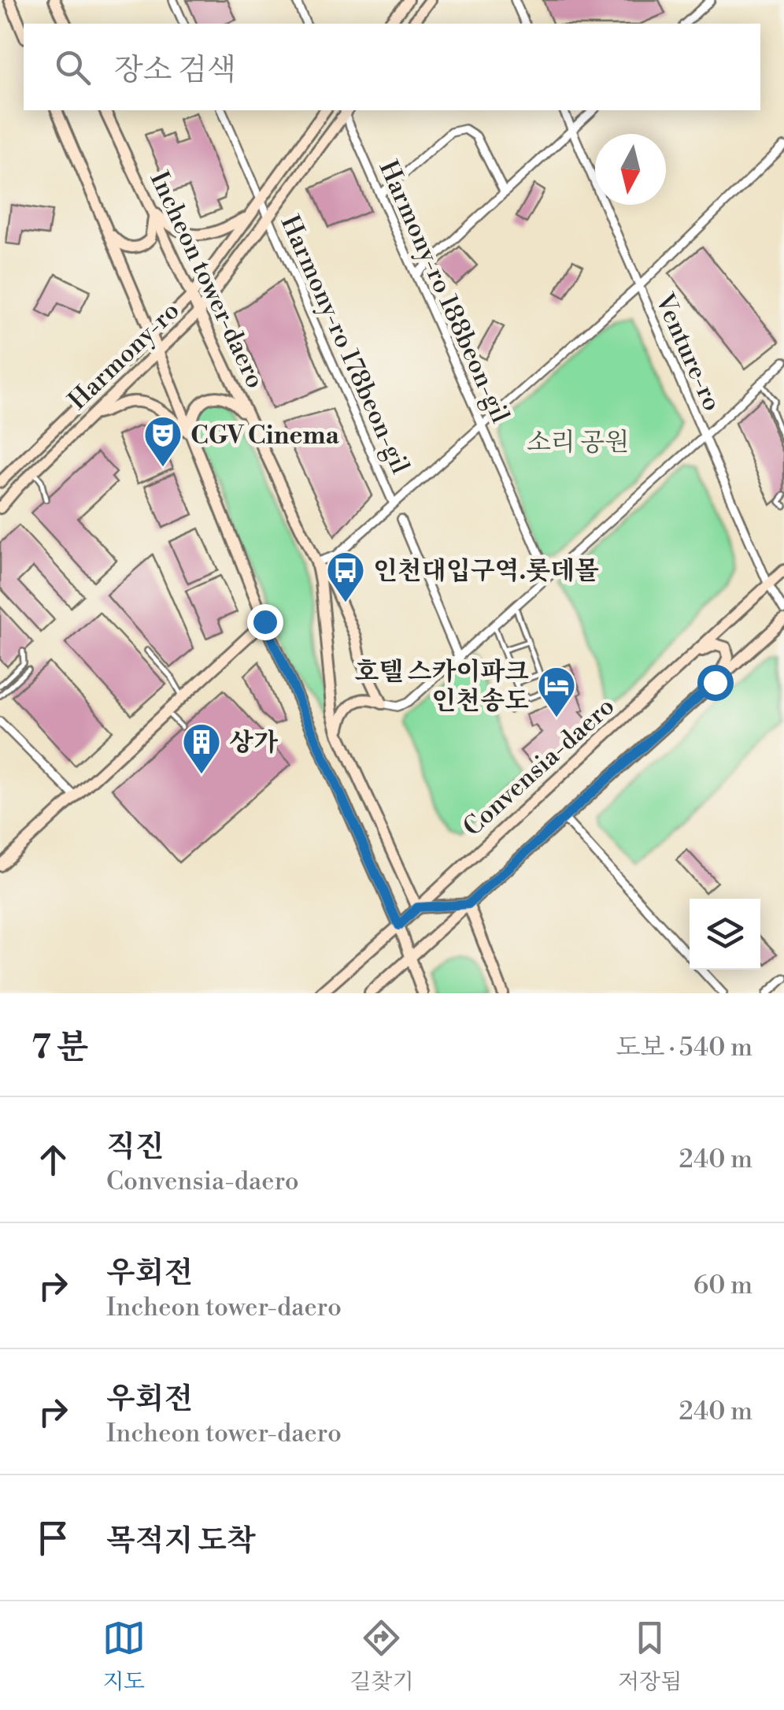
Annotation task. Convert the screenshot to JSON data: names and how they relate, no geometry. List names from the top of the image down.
{
  "streets": {
    "main road": ["Incheon tower-daero", "Harmony-ro", "Convensia-daero"],
    "street": ["Harmony-ro 188beon-gil", "Harmony-ro 178beon-gil", "Venture-ro"]
  },
  "crossings": [
    ["Incheon tower-daero", "Harmony-ro"],
    ["Incheon tower-daero", "Convensia-daero"],
    ["Harmony-ro 188beon-gil", "Harmony-ro"],
    ["Harmony-ro 178beon-gil", "Harmony-ro"],
    ["Venture-ro", "Convensia-daero"]
  ],
  "parks": ["소리 공원"],
  "places": {
    "theatre": ["CGV Cinema"],
    "bus stop": ["인천대입구역.롯데몰"],
    "hotel": ["호텔 스카이파크 인천송도"],
    "building": ["상가"]
  },
  "north": "bottom",
  "page": {
    "search": "장소 검색",
    "heading": ["7 분", "도보 · 540 m"],
    "list": [
      ["직진", "Convensia-daero", "240 m"],
      ["우회전", "Incheon tower-daero", "60 m"],
      ["우회전", "Incheon tower-daero", "240 m"],
      "목적지 도착"
    ],
    "nav": ["지도", "길찾기", "저장됨"]
  }
}
